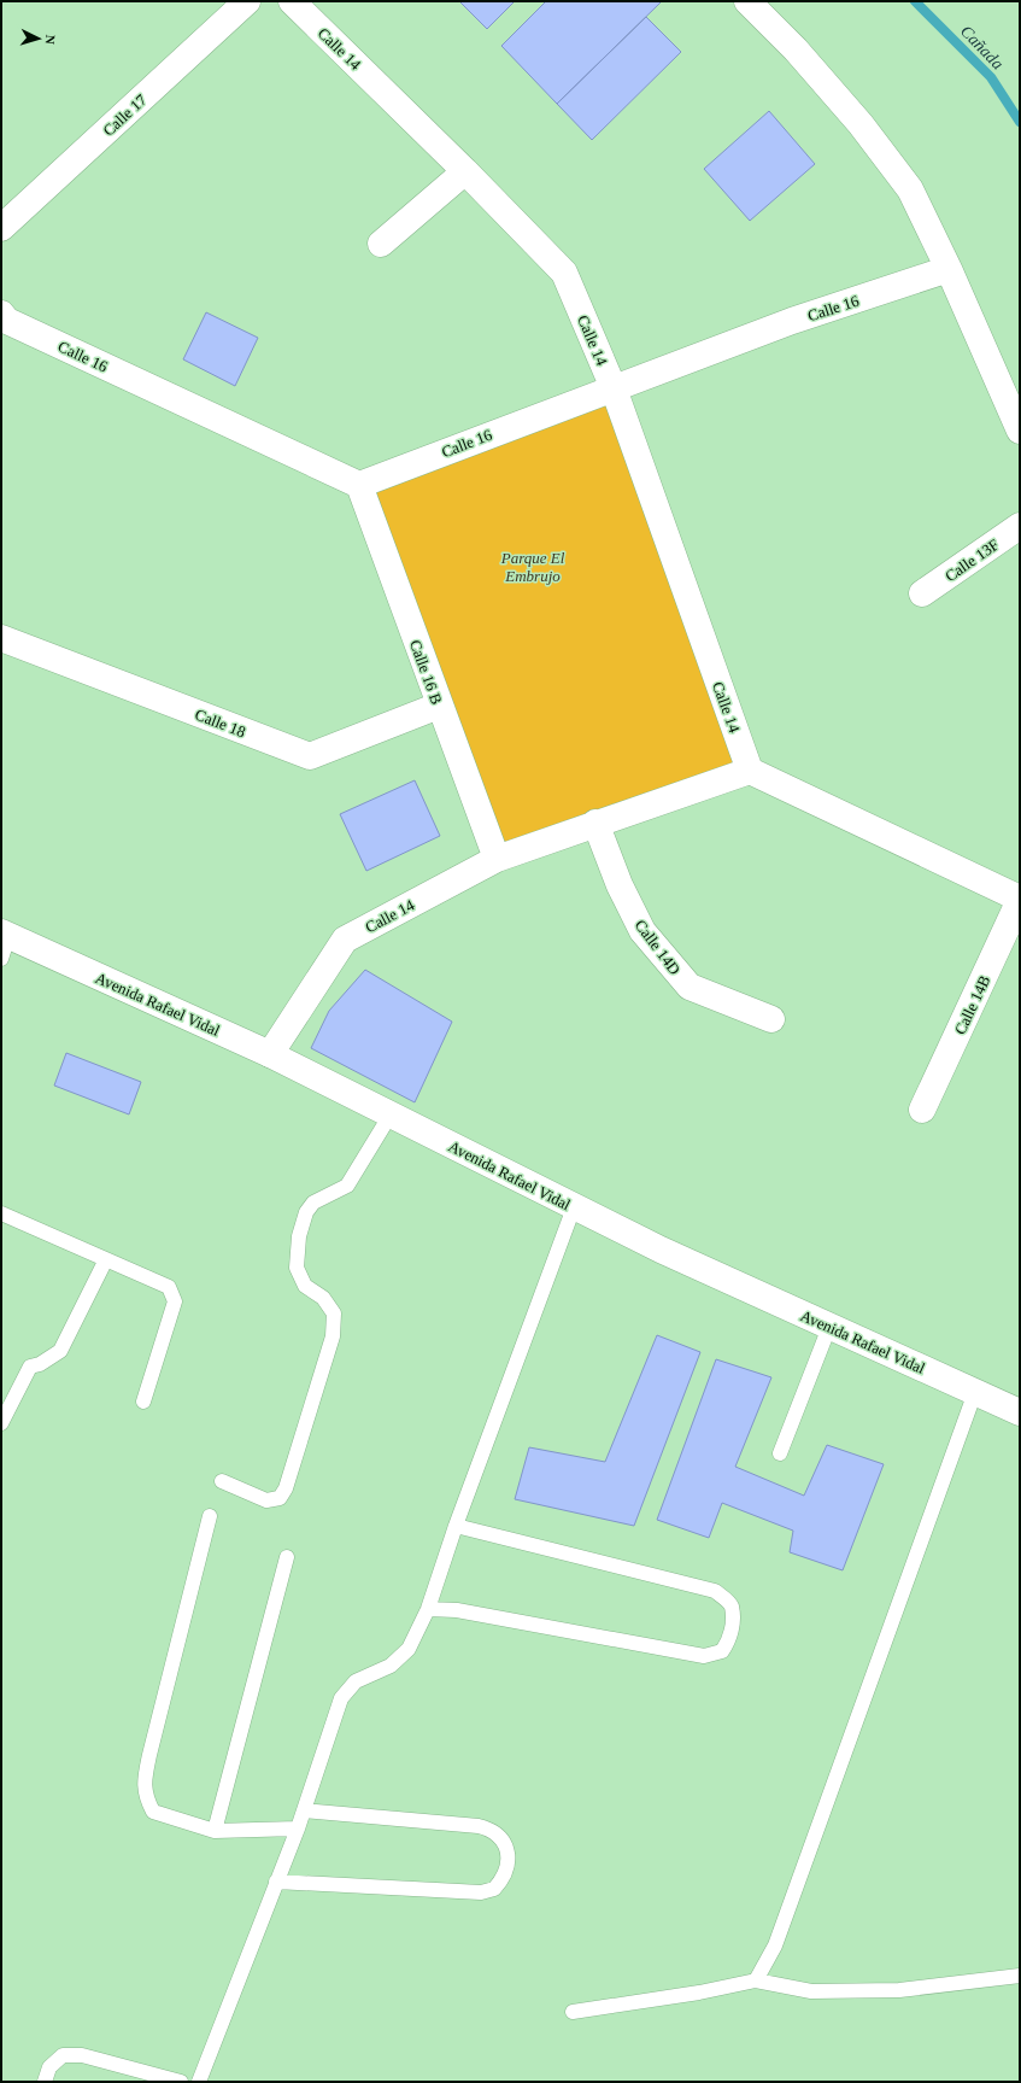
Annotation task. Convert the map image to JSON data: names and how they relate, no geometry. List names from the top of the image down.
{
  "streets": {
    "street": [
      "Calle 14",
      "Calle 17",
      "Calle 16",
      "Calle 13F",
      "Calle 16 B",
      "Calle 18",
      "Calle 14D",
      "Avenida Rafael Vidal",
      "Calle 14B"
    ]
  },
  "crossings": [
    ["Calle 14", "Calle 16"],
    ["Calle 14", "Calle 16 B"],
    ["Calle 14", "Calle 14D"],
    ["Calle 14", "Avenida Rafael Vidal"],
    ["Calle 16", "Calle 16 B"],
    ["Calle 16 B", "Calle 18"]
  ],
  "water": ["Cañada"],
  "parks": ["Parque El Embrujo"],
  "north": "right"
}
